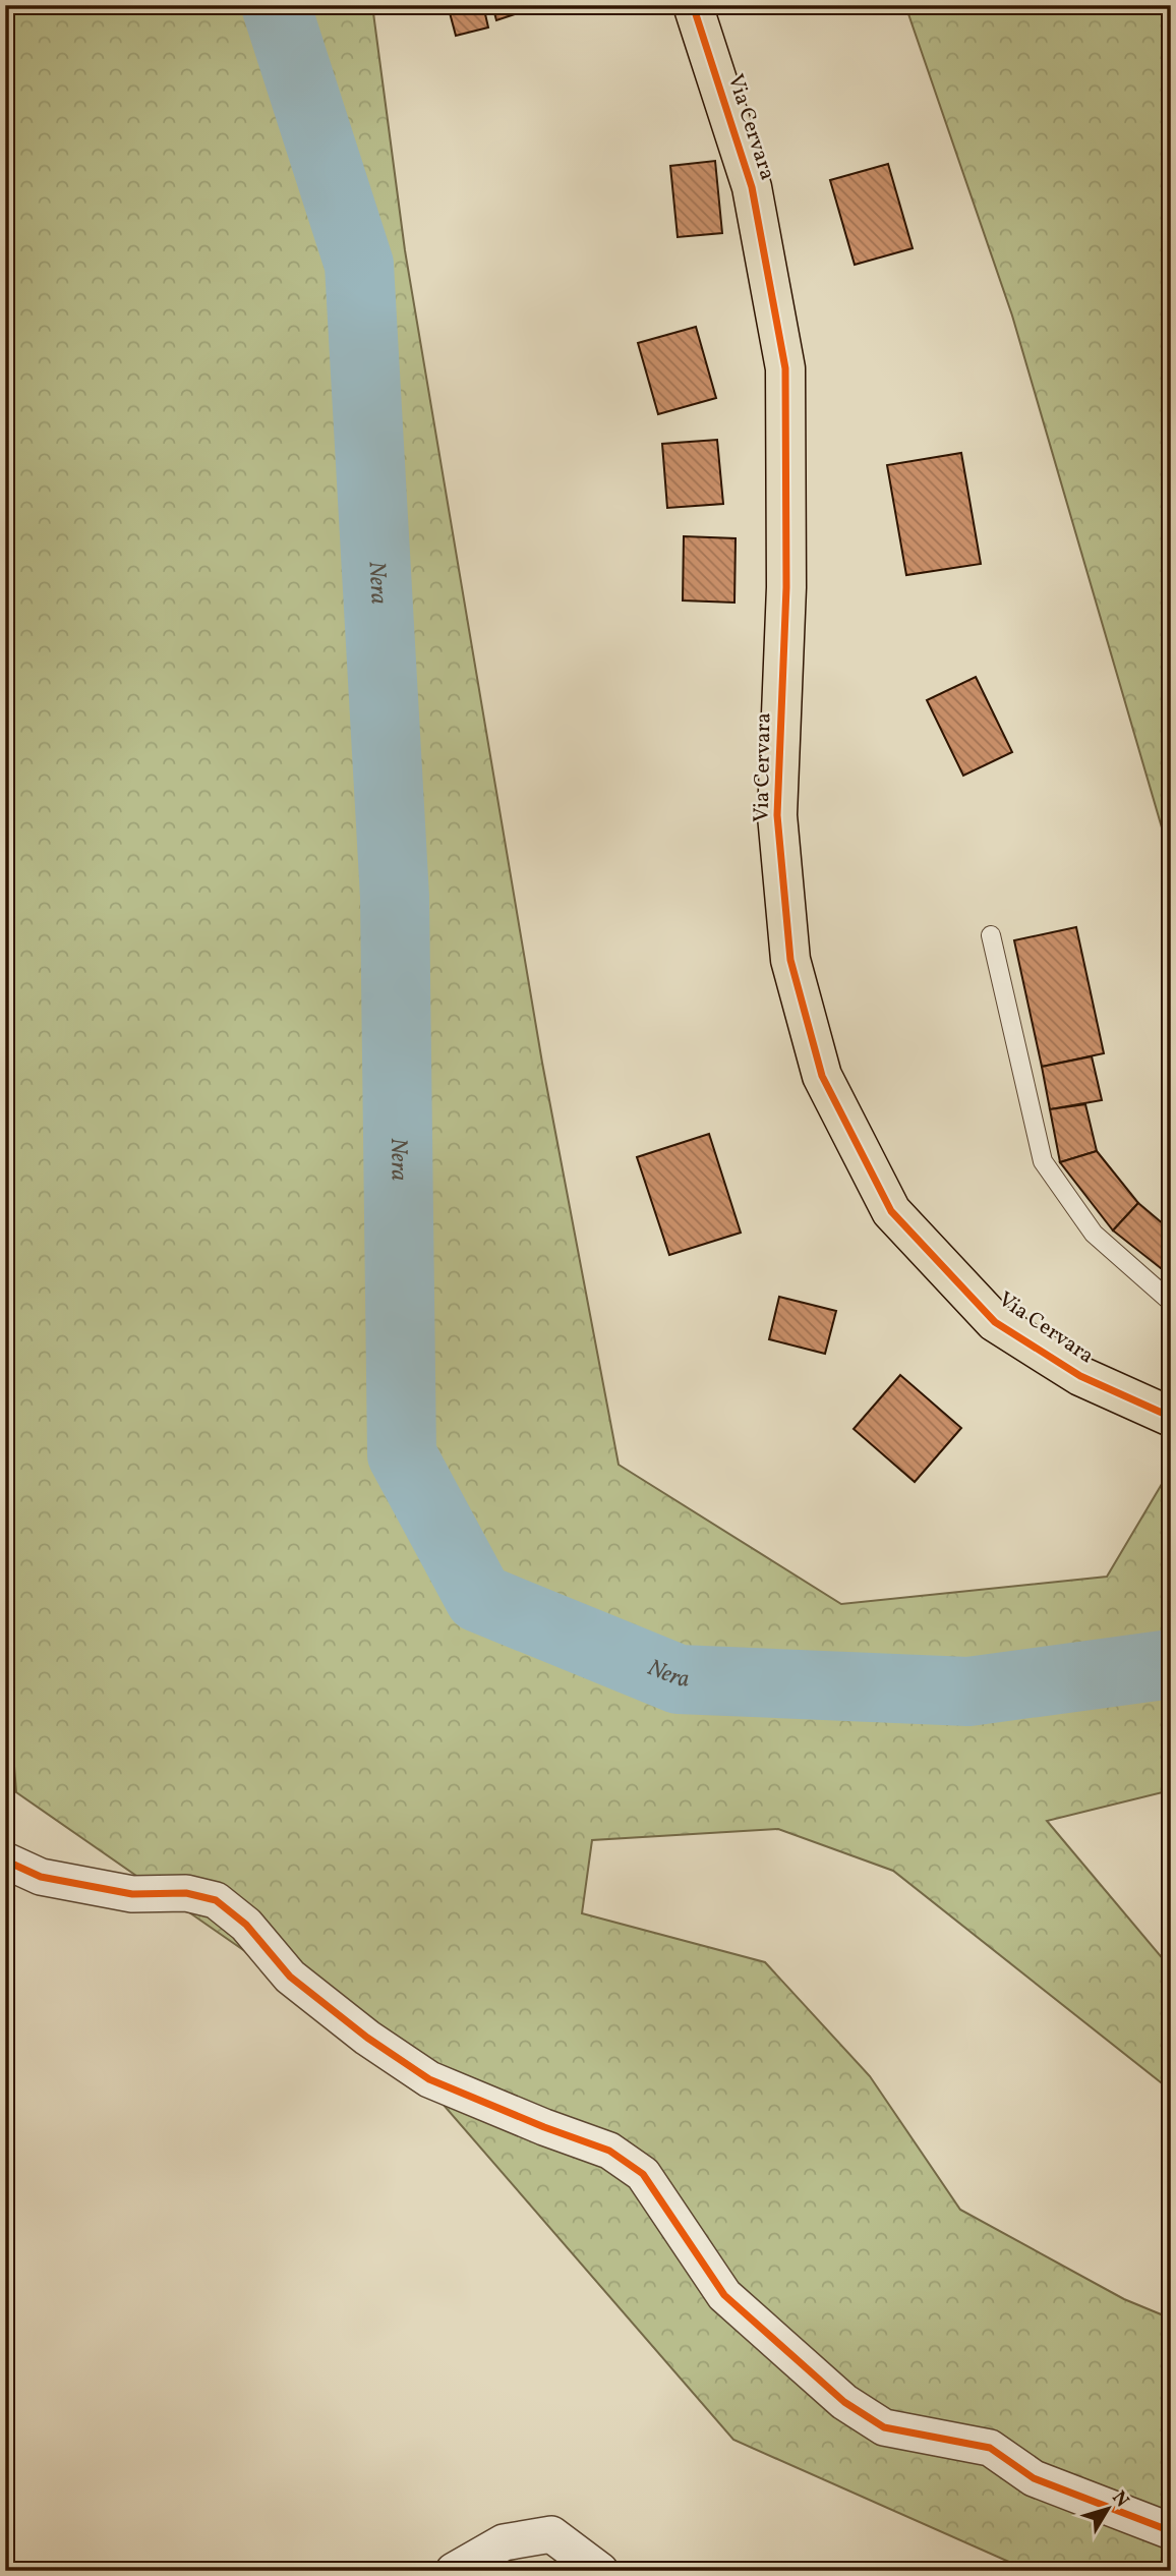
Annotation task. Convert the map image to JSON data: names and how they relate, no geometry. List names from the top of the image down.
{
  "streets": {
    "main road": ["Via Cervara"]
  },
  "water": ["Nera"],
  "north": "top right"
}
